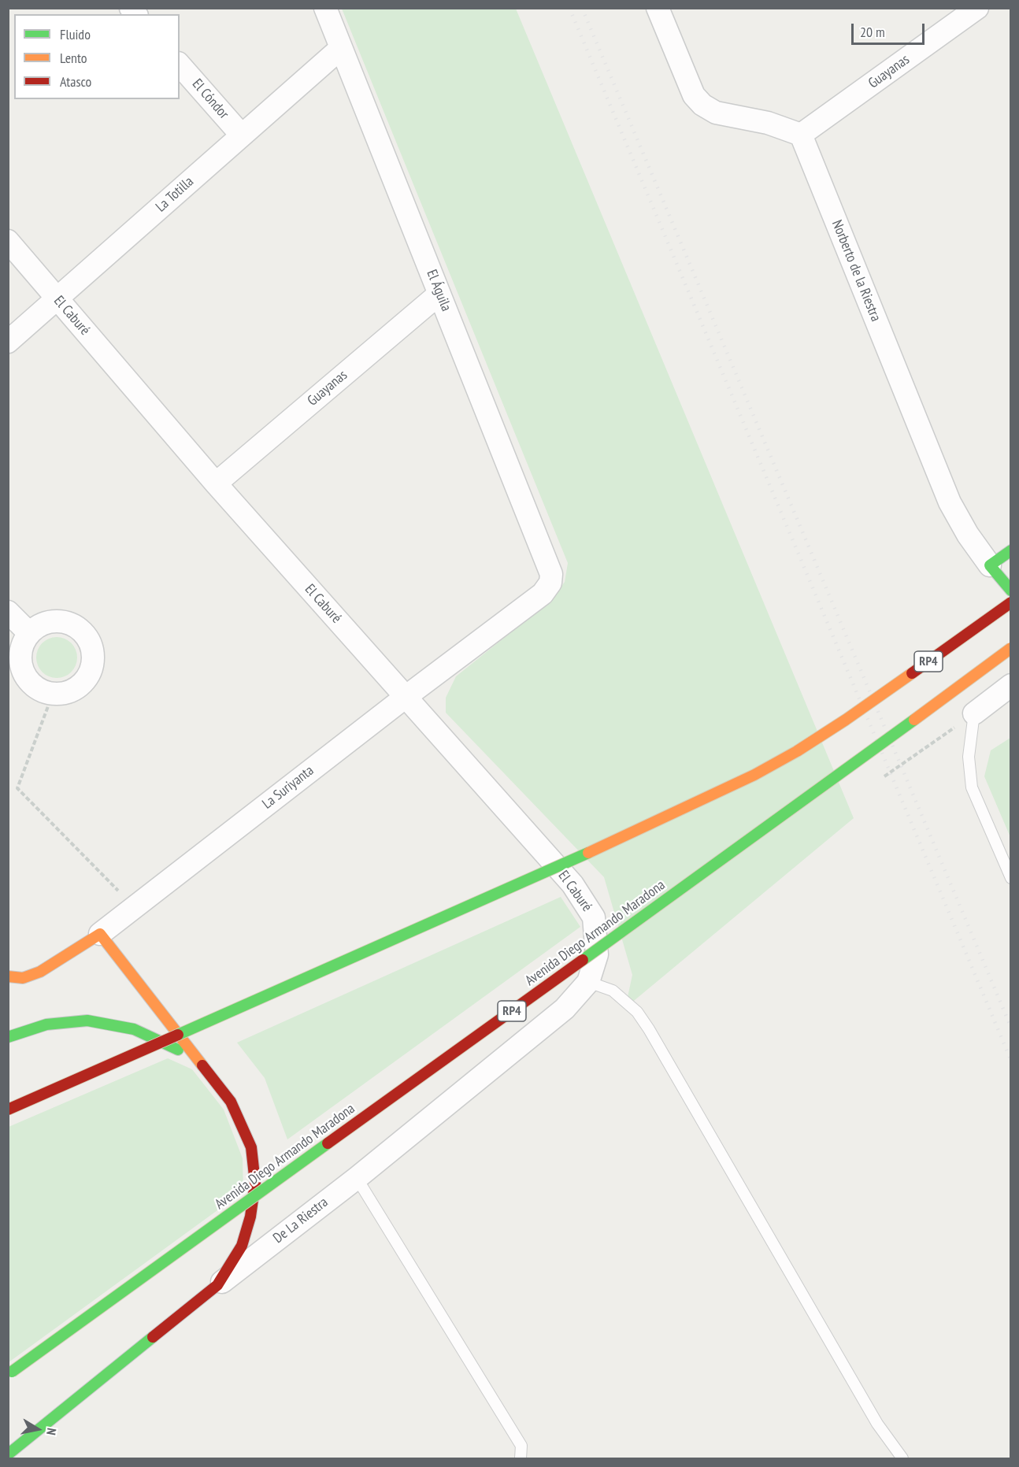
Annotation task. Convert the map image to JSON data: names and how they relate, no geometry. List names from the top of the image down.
{
  "streets": {
    "main road": [
      "Norberto de la Riestra",
      "RP4",
      "La Suriyanta",
      "Avenida Diego Armando Maradona",
      "De La Riestra"
    ],
    "street": [
      "Guayanas",
      "El Cóndor",
      "La Totilla",
      "El Águila",
      "El Caburé"
    ]
  },
  "crossings": [
    ["Guayanas", "Norberto de la Riestra"],
    ["Guayanas", "El Águila"],
    ["Guayanas", "El Caburé"],
    ["El Cóndor", "La Totilla"],
    ["La Totilla", "El Águila"],
    ["La Totilla", "El Caburé"],
    ["El Águila", "La Suriyanta"],
    ["El Caburé", "La Suriyanta"],
    ["El Caburé", "De La Riestra"]
  ],
  "legend": ["Fluido", "Lento", "Atasco"],
  "scale_bar": "20 m",
  "north": "right"
}
